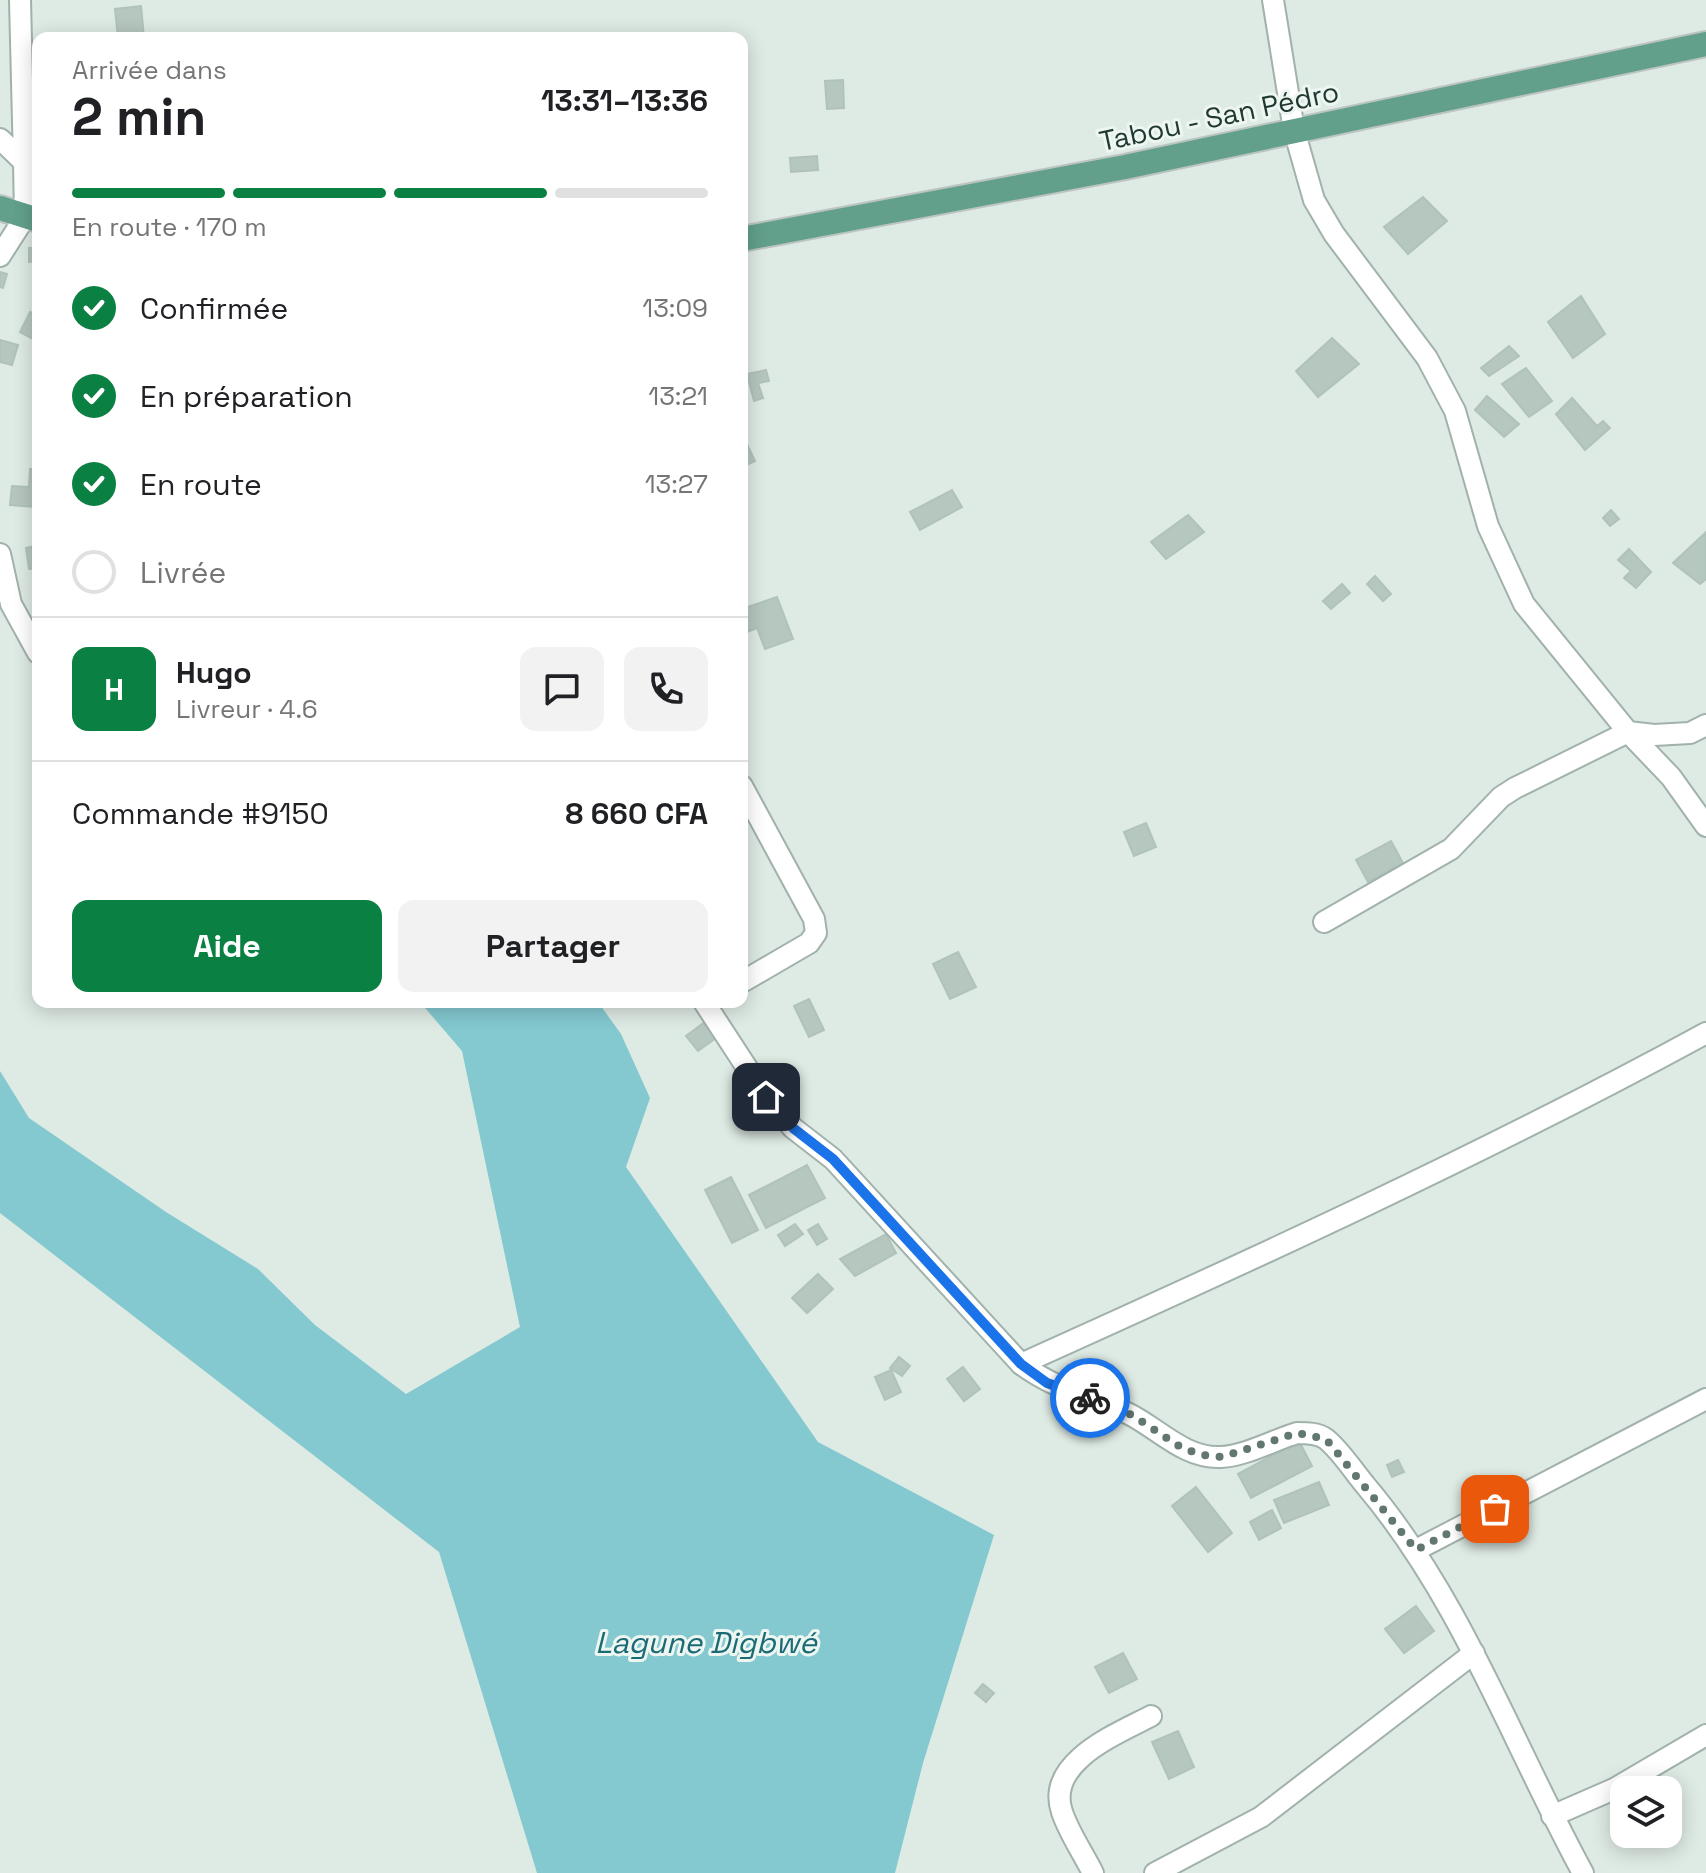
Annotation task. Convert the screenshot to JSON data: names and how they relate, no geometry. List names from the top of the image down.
{
  "streets": {
    "main road": ["Tabou - San Pédro"]
  },
  "water": ["Lagune Digbwé"],
  "page": {
    "heading": ["2 min", "Arrivée dans", "13:31–13:36"],
    "panel": [
      "Hugo",
      "Livreur · 4.6",
      "Commande #9150",
      "8 660 CFA"
    ],
    "bar": "En route · 170 m",
    "list": [
      ["Confirmée", "13:09"],
      ["En préparation", "13:21"],
      ["En route", "13:27"],
      "Livrée"
    ],
    "round": "H",
    "buttons": ["Aide", "Partager"]
  }
}
